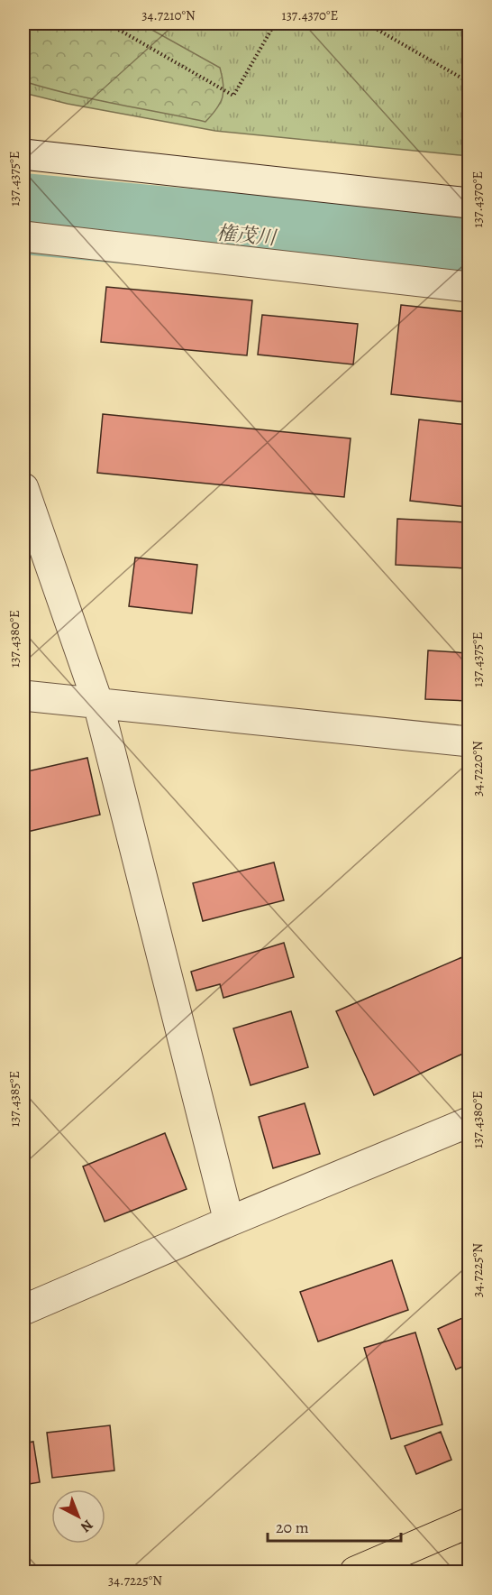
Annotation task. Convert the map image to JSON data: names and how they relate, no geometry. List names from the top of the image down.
{
  "water": ["権茂川"],
  "scale_bar": "20 m",
  "north": "bottom right",
  "coordinates": [
    "34.7210°N",
    "137.4370°E",
    "137.4375°E",
    "137.4380°E",
    "34.7220°N",
    "137.4385°E",
    "34.7225°N"
  ]
}
